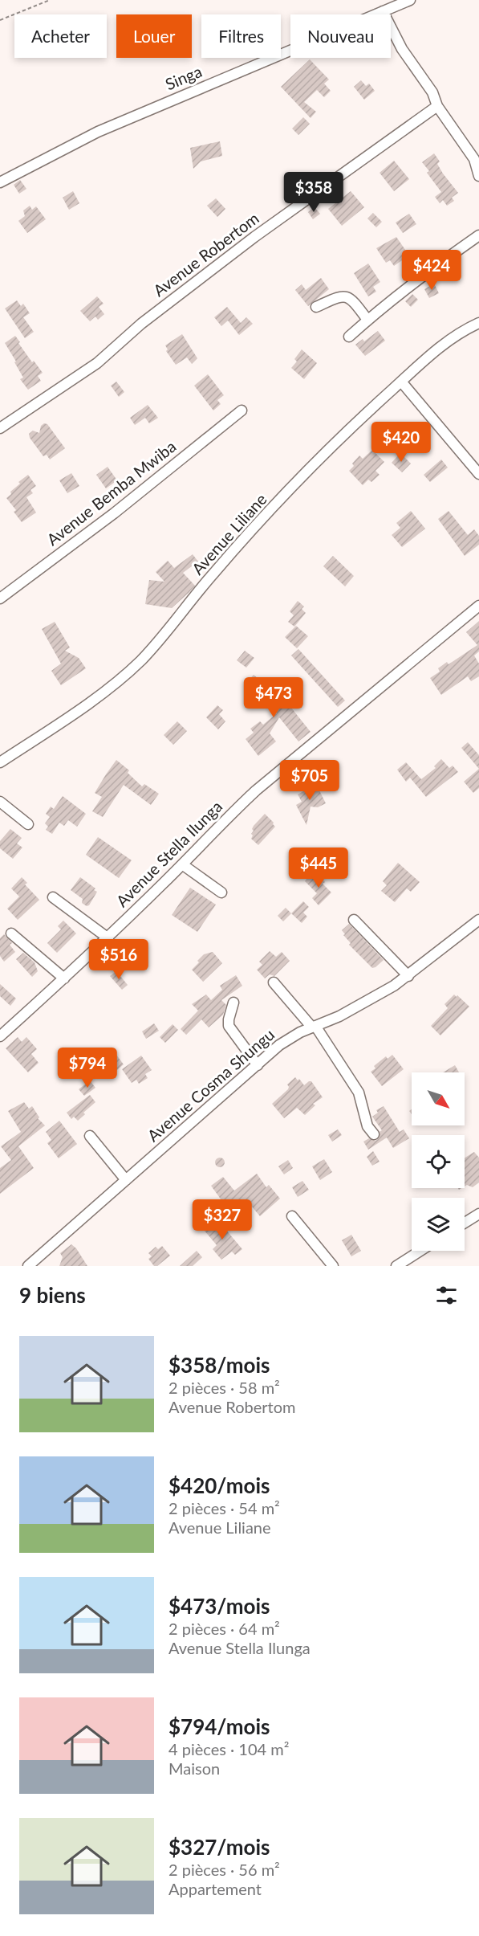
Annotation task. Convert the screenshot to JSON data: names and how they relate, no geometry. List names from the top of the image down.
{
  "streets": {
    "street": [
      "Singa",
      "Avenue Robertom",
      "Avenue Bemba Mwiba",
      "Avenue Liliane",
      "Avenue Stella Ilunga",
      "Avenue Cosma Shungu"
    ]
  },
  "north": "bottom right",
  "page": {
    "chip": [
      "Acheter",
      "Louer",
      "Filtres",
      "Nouveau"
    ],
    "price": [
      "$358",
      "$424",
      "$420",
      "$473",
      "$705",
      "$445",
      "$516",
      "$794",
      "$327"
    ],
    "heading": "9 biens",
    "list": [
      {
        "name": "$358/mois",
        "note": "2 pièces · 58 m² · Avenue Robertom"
      },
      {
        "name": "$420/mois",
        "note": "2 pièces · 54 m² · Avenue Liliane"
      },
      {
        "name": "$473/mois",
        "note": "2 pièces · 64 m² · Avenue Stella Ilunga"
      },
      {
        "name": "$794/mois",
        "note": "4 pièces · 104 m² · Maison"
      },
      {
        "name": "$327/mois",
        "note": "2 pièces · 56 m² · Appartement"
      }
    ]
  }
}
